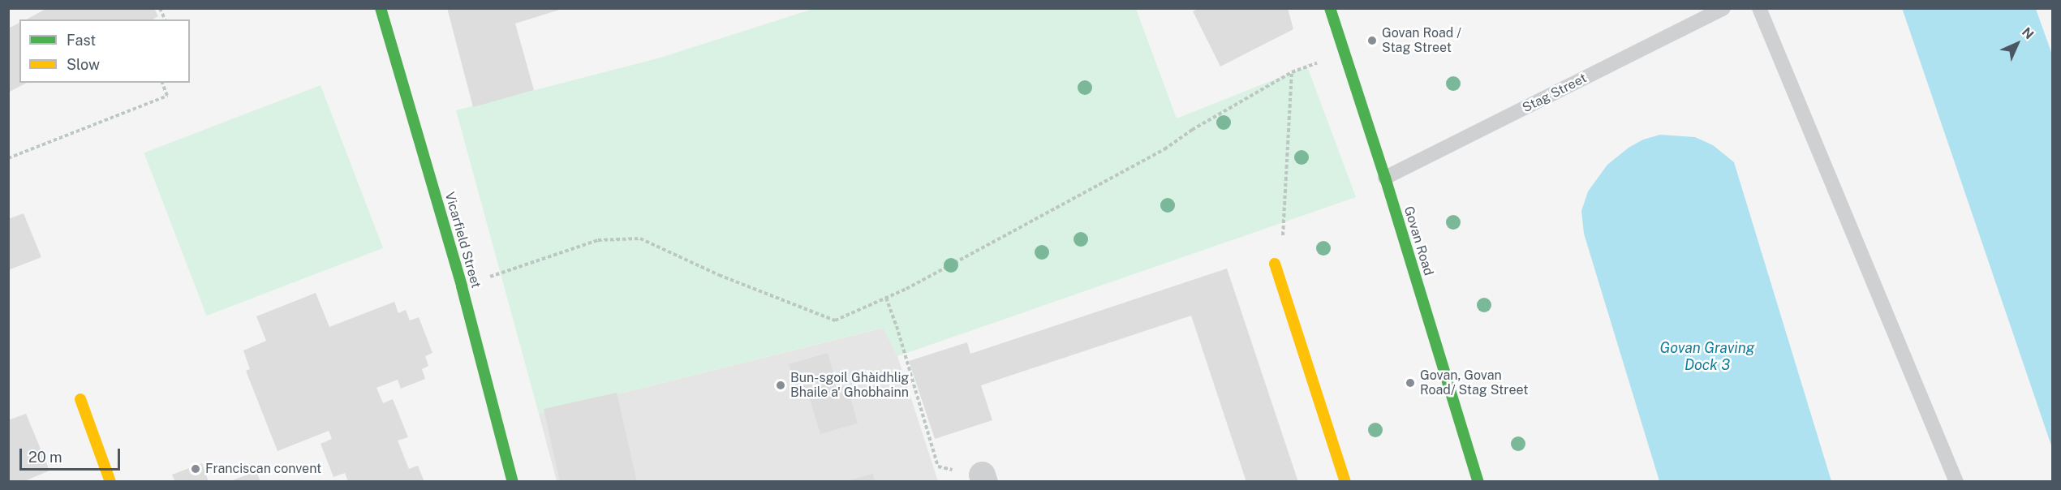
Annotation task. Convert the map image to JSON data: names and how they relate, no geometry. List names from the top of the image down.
{
  "streets": {
    "street": ["Vicarfield Street", "Govan Road"],
    "lane": ["Stag Street"]
  },
  "crossings": [
    ["Stag Street", "Govan Road"]
  ],
  "water": ["Govan Graving Dock 3"],
  "places": [
    "Govan Road / Stag Street",
    "Govan, Govan Road/ Stag Street",
    "Bun-sgoil Ghàidhlig Bhaile a' Ghobhainn",
    "Franciscan convent"
  ],
  "legend": ["Fast", "Slow"],
  "scale_bar": "20 m",
  "north": "top right"
}
